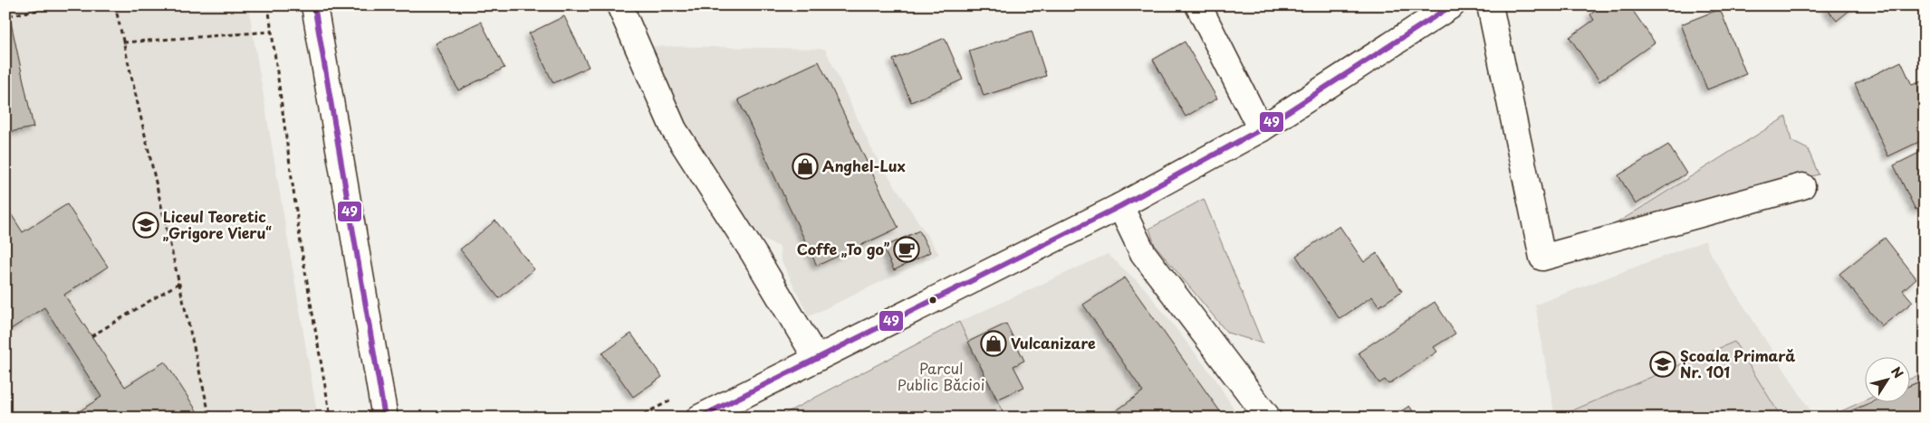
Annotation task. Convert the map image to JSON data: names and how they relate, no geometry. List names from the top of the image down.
{
  "parks": ["Parcul Public Băcioi"],
  "places": {
    "shop": ["Anghel-Lux", "Vulcanizare"],
    "school or university": ["Liceul Teoretic „Grigore Vieru“", "Școala Primară Nr. 101"],
    "cafe": ["Coffe „To go”"]
  },
  "lines": ["transit line 49"],
  "north": "top right"
}
